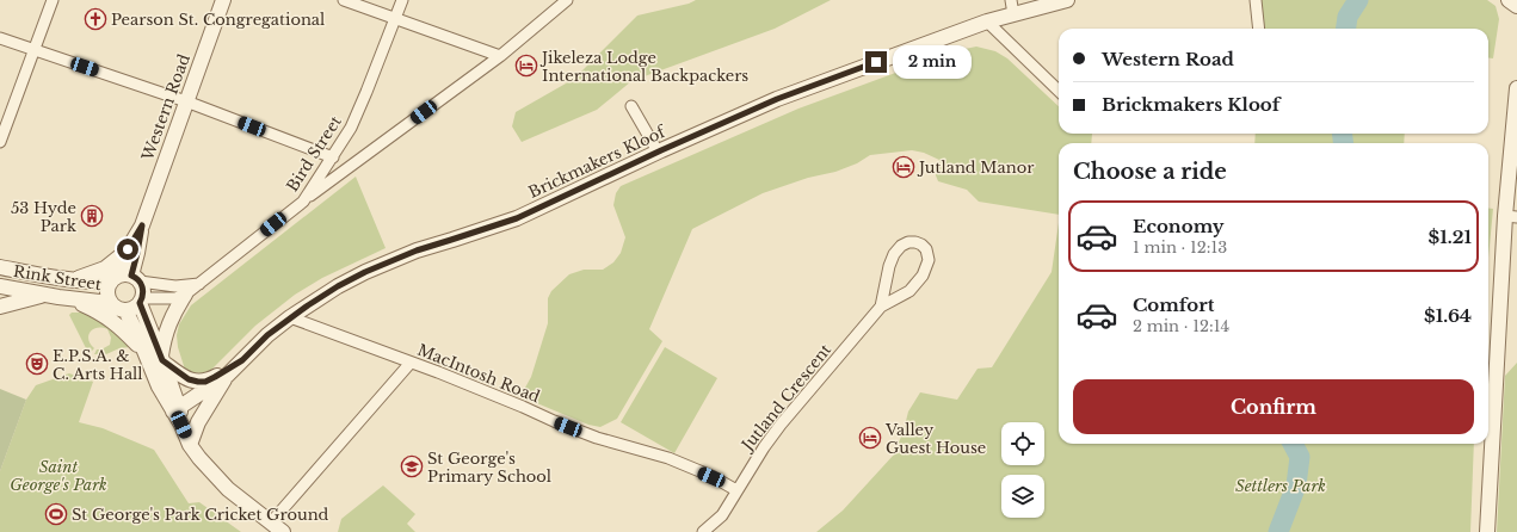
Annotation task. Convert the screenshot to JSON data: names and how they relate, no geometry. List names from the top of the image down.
{
  "streets": {
    "street": [
      "Western Road",
      "Bird Street",
      "Brickmakers Kloof",
      "Rink Street",
      "MacIntosh Road",
      "Jutland Crescent"
    ]
  },
  "crossings": [
    ["Western Road", "Bird Street"],
    ["Western Road", "Rink Street"],
    ["Bird Street", "Rink Street"],
    ["Brickmakers Kloof", "MacIntosh Road"],
    ["MacIntosh Road", "Jutland Crescent"]
  ],
  "parks": ["Saint George's Park", "Settlers Park"],
  "places": {
    "church": ["Pearson St. Congregational"],
    "hotel": ["Jikeleza Lodge International Backpackers", "Jutland Manor", "Valley Guest House"],
    "building": ["53 Hyde Park"],
    "theatre": ["E.P.S.A. & C. Arts Hall"],
    "school or university": ["St George's Primary School"],
    "sports": ["St George's Park Cricket Ground"]
  },
  "page": {
    "banner": ["Western Road", "Brickmakers Kloof"],
    "bubble": "2 min",
    "heading": "Choose a ride",
    "list": [
      {
        "name": "Economy",
        "note": "1 min · 12:13",
        "value": "$1.21"
      },
      {
        "name": "Comfort",
        "note": "2 min · 12:14",
        "value": "$1.64"
      }
    ],
    "buttons": "Confirm"
  }
}
